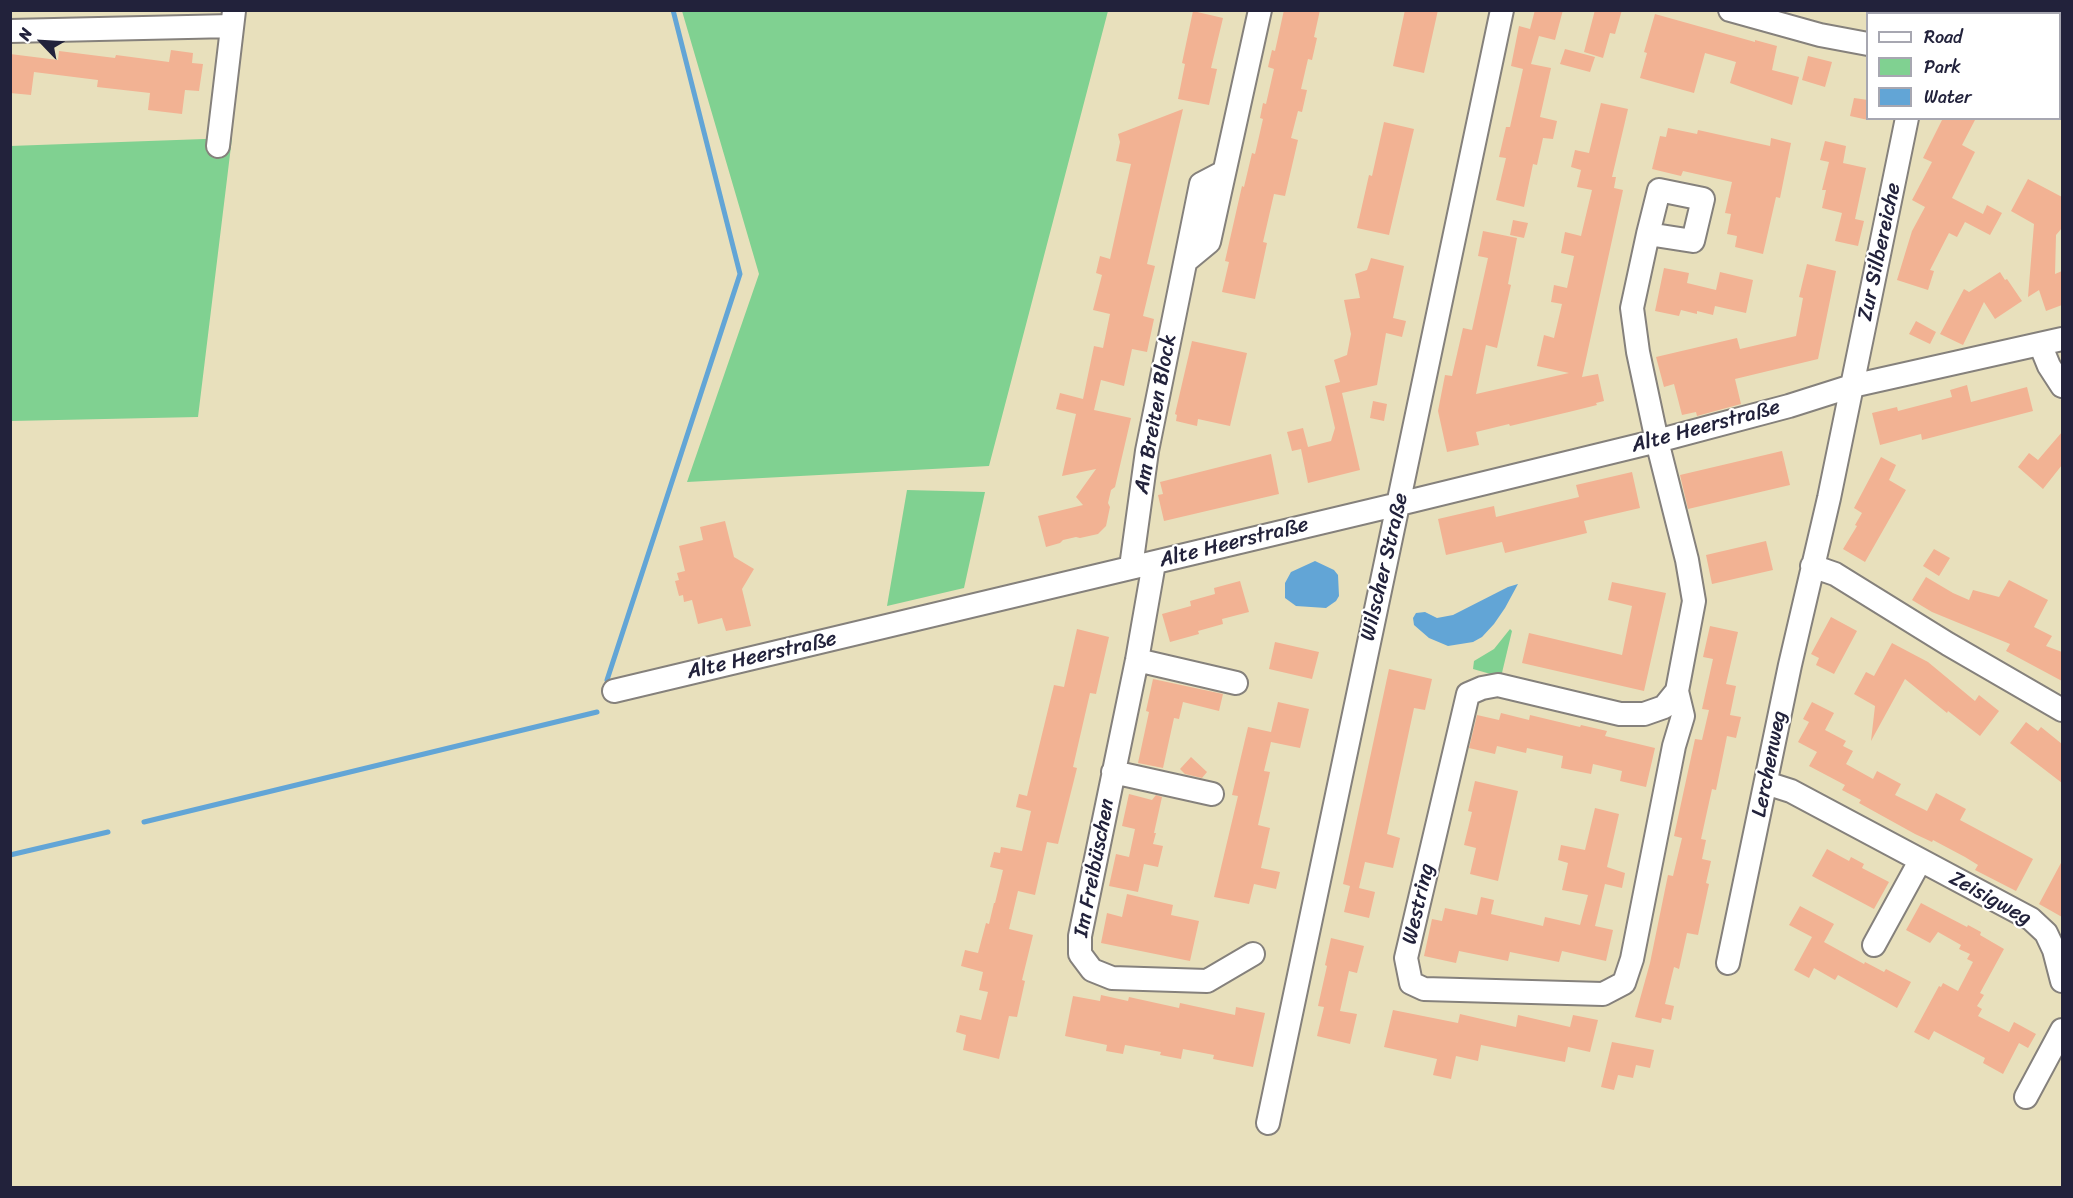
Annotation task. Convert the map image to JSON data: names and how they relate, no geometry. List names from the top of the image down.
{
  "streets": {
    "street": [
      "Zur Silbereiche",
      "Am Breiten Block",
      "Alte Heerstraße",
      "Wilscher Straße",
      "Lerchenweg",
      "Im Freibüschen",
      "Zeisigweg",
      "Westring"
    ]
  },
  "crossings": [
    ["Zur Silbereiche", "Alte Heerstraße"],
    ["Zur Silbereiche", "Lerchenweg"],
    ["Am Breiten Block", "Alte Heerstraße"],
    ["Alte Heerstraße", "Wilscher Straße"],
    ["Alte Heerstraße", "Lerchenweg"],
    ["Alte Heerstraße", "Im Freibüschen"],
    ["Alte Heerstraße", "Westring"],
    ["Lerchenweg", "Zeisigweg"]
  ],
  "legend": ["Road", "Park", "Water"],
  "north": "top left"
}
